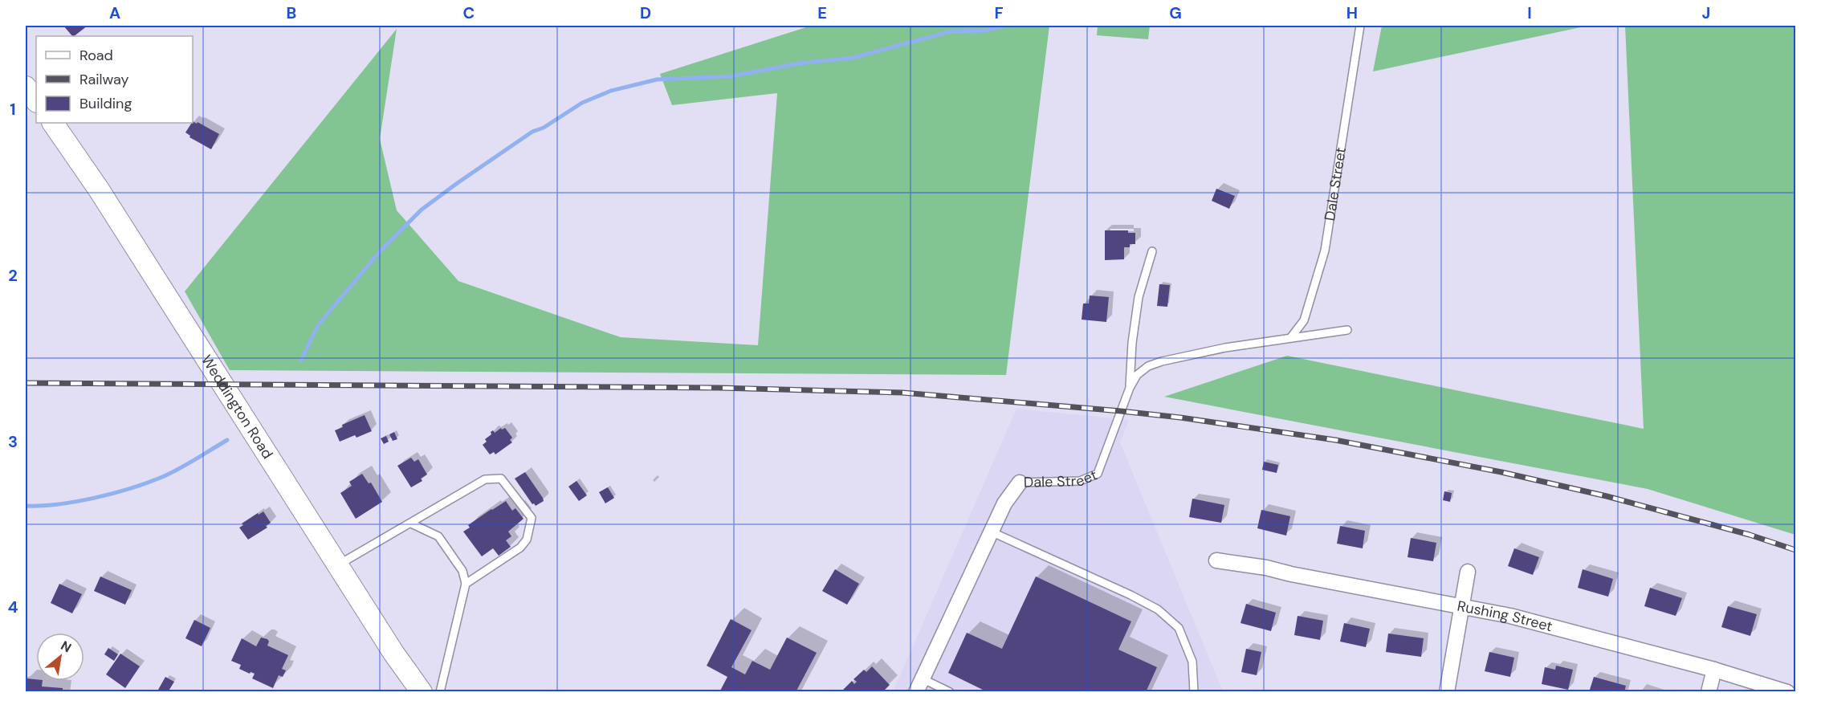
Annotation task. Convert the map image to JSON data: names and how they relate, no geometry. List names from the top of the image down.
{
  "streets": {
    "main road": ["Weddington Road"],
    "street": ["Dale Street", "Rushing Street"]
  },
  "legend": ["Road", "Railway", "Building"],
  "north": "top right",
  "grid": {
    "columns": [
      "A",
      "B",
      "C",
      "D",
      "E",
      "F",
      "G",
      "H",
      "I",
      "J"
    ],
    "rows": [
      "1",
      "2",
      "3",
      "4"
    ]
  }
}
